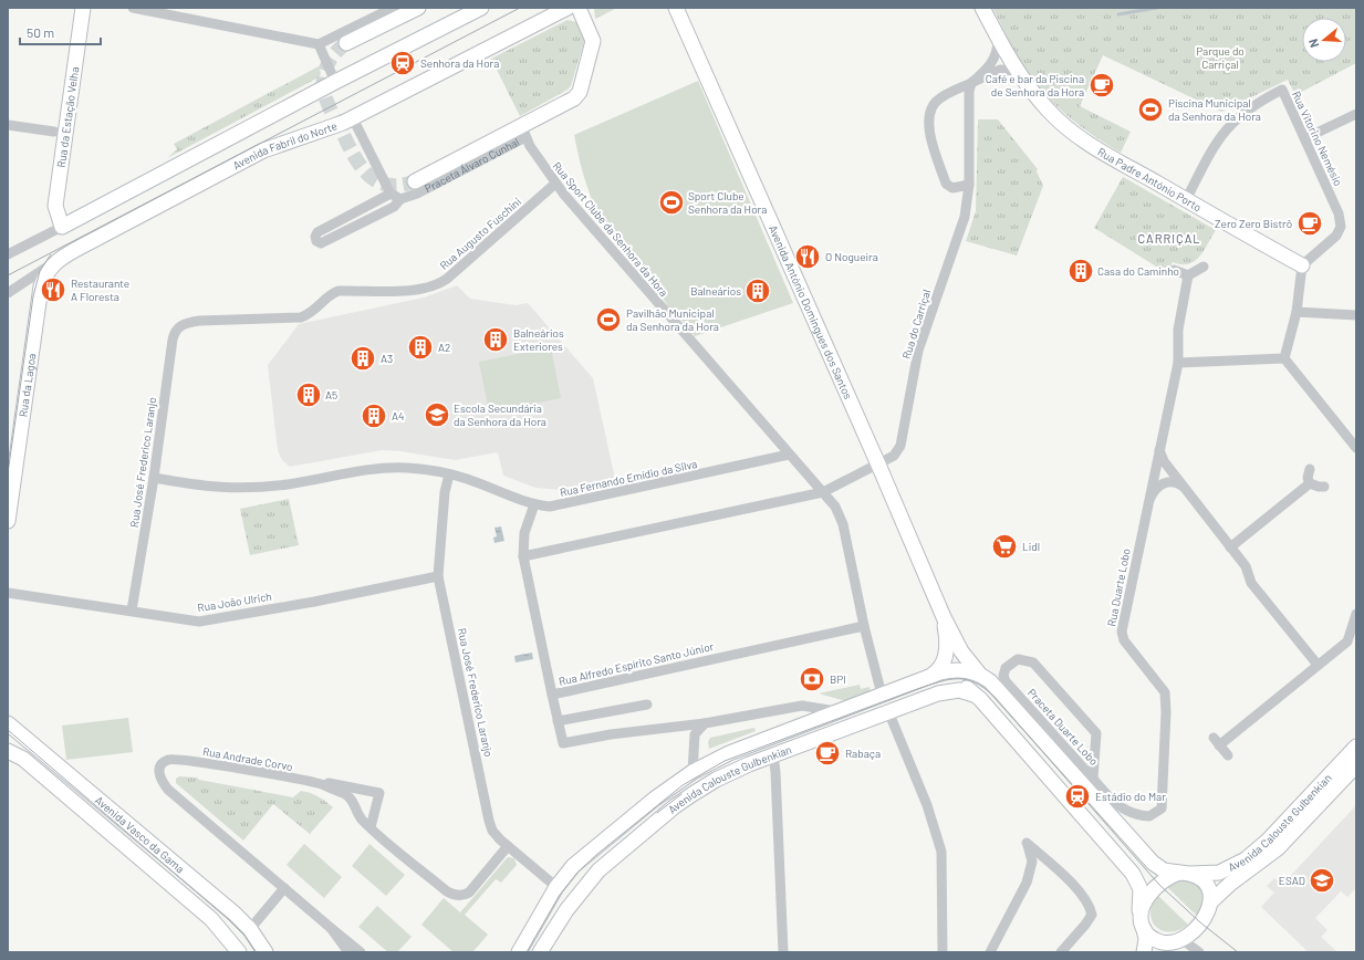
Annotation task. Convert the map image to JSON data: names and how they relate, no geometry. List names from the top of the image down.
{
  "streets": {
    "main road": [
      "Rua da Estação Velha",
      "Avenida Fabril do Norte",
      "Praceta Álvaro Cunhal",
      "Rua Padre António Porto",
      "Avenida António Domingues dos Santos",
      "Rua da Lagoa",
      "Avenida Calouste Gulbenkian",
      "Avenida Vasco da Gama"
    ],
    "street": [
      "Rua Vitorino Nemésio",
      "Rua Sport Clube da Senhora da Hora",
      "Rua Augusto Fuschini",
      "Rua do Carriçal",
      "Rua José Frederico Laranjo",
      "Rua Fernando Emídio da Silva",
      "Rua Duarte Lobo",
      "Rua João Ulrich",
      "Rua Alfredo Espírito Santo Júnior",
      "Praceta Duarte Lobo",
      "Rua Andrade Corvo"
    ]
  },
  "crossings": [
    ["Rua Vitorino Nemésio", "Rua Padre António Porto"],
    ["Avenida Fabril do Norte", "Rua da Lagoa"],
    ["Praceta Álvaro Cunhal", "Rua Sport Clube da Senhora da Hora"],
    ["Rua Sport Clube da Senhora da Hora", "Rua Augusto Fuschini"],
    ["Rua Sport Clube da Senhora da Hora", "Rua do Carriçal"],
    ["Rua Sport Clube da Senhora da Hora", "Rua Fernando Emídio da Silva"],
    ["Rua Sport Clube da Senhora da Hora", "Rua Alfredo Espírito Santo Júnior"],
    ["Rua Sport Clube da Senhora da Hora", "Avenida Calouste Gulbenkian"],
    ["Rua Augusto Fuschini", "Rua José Frederico Laranjo"],
    ["Avenida António Domingues dos Santos", "Rua do Carriçal"],
    ["Avenida António Domingues dos Santos", "Avenida Calouste Gulbenkian"],
    ["Rua do Carriçal", "Rua Alfredo Espírito Santo Júnior"],
    ["Rua José Frederico Laranjo", "Rua Fernando Emídio da Silva"],
    ["Rua José Frederico Laranjo", "Rua João Ulrich"],
    ["Rua José Frederico Laranjo", "Rua Andrade Corvo"],
    ["Rua José Frederico Laranjo", "Avenida Calouste Gulbenkian"],
    ["Rua Fernando Emídio da Silva", "Rua Alfredo Espírito Santo Júnior"],
    ["Rua Duarte Lobo", "Praceta Duarte Lobo"]
  ],
  "districts": ["CARRIÇAL"],
  "parks": ["Parque do Carriçal"],
  "places": {
    "station": ["Senhora da Hora", "Estádio do Mar"],
    "cafe": ["Café e bar da Piscina de Senhora da Hora", "Zero Zero Bistrô", "Rabaça"],
    "sports": ["Piscina Municipal da Senhora da Hora", "Sport Clube Senhora da Hora", "Pavilhão Municipal da Senhora da Hora"],
    "restaurant": ["O Nogueira", "Restaurante A Floresta"],
    "building": [
      "Casa do Caminho",
      "Balneários",
      "Balneários Exteriores",
      "A2",
      "A3",
      "A5",
      "A4"
    ],
    "school or university": ["Escola Secundária da Senhora da Hora", "ESAD"],
    "supermarket": ["Lidl"],
    "bank": ["BPI"]
  },
  "scale_bar": "50 m",
  "north": "left"
}
